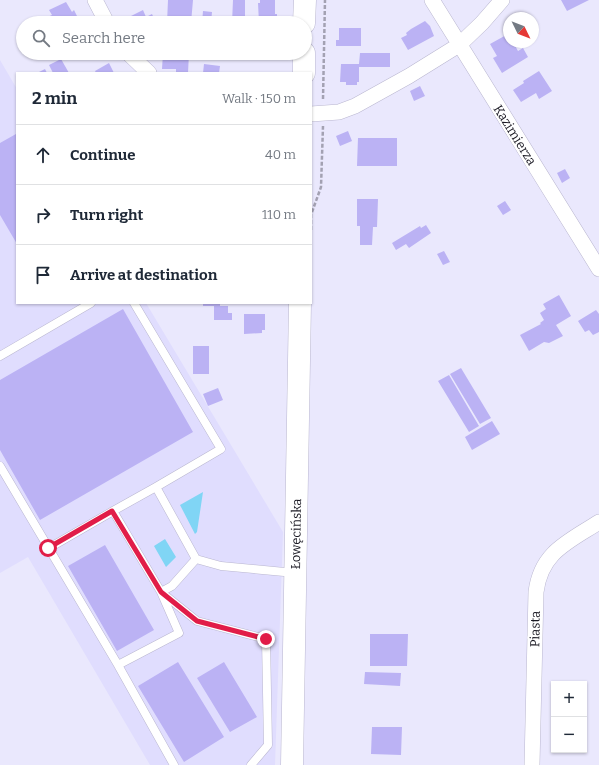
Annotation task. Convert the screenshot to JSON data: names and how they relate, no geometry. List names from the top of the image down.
{
  "streets": {
    "street": ["Kazimierza", "Łowęcińska", "Piasta"]
  },
  "north": "bottom right",
  "page": {
    "search": "Search here",
    "heading": ["2 min", "Walk · 150 m"],
    "list": [
      ["Continue", "40 m"],
      ["Turn right", "110 m"],
      "Arrive at destination"
    ],
    "map_buttons": ["+", "−"]
  }
}
